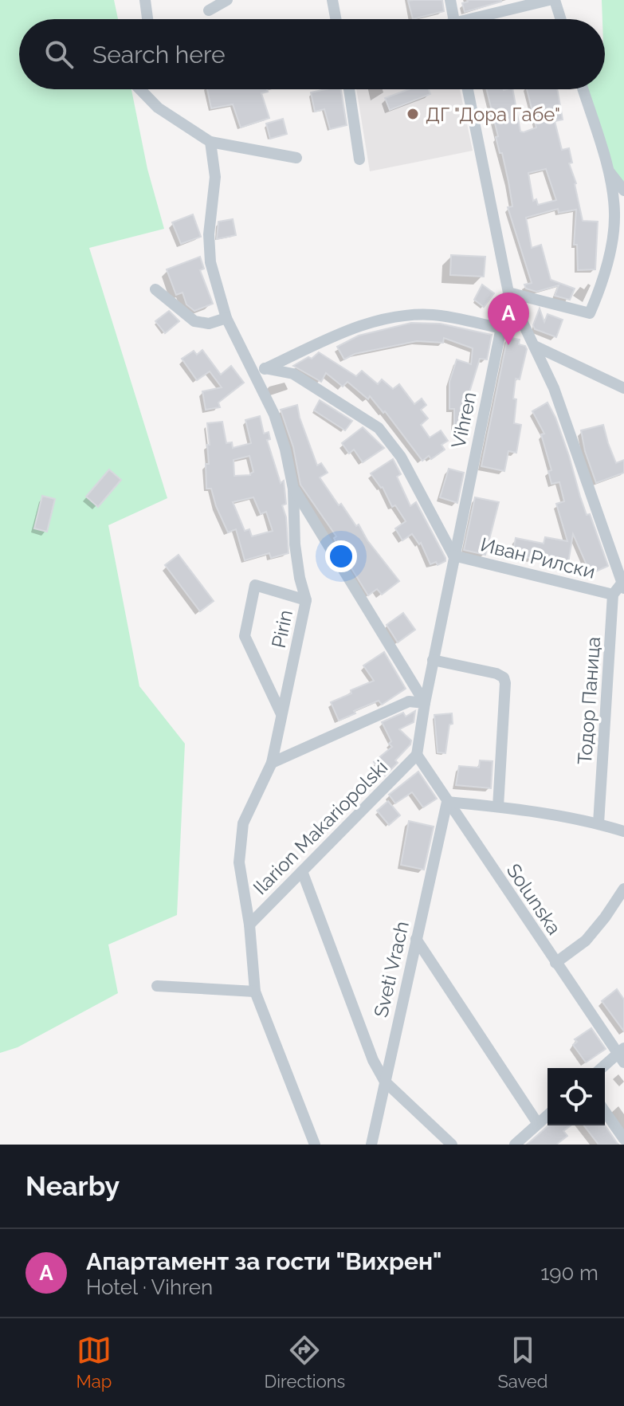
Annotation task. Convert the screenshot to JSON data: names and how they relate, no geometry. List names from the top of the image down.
{
  "streets": {
    "street": [
      "Vihren",
      "Иван Рилски",
      "Pirin",
      "Тодор Паница",
      "Ilarion Makariopolski",
      "Solunska",
      "Sveti Vrach"
    ]
  },
  "crossings": [
    ["Vihren", "Иван Рилски"],
    ["Vihren", "Ilarion Makariopolski"],
    ["Vihren", "Solunska"],
    ["Иван Рилски", "Тодор Паница"],
    ["Pirin", "Ilarion Makariopolski"],
    ["Ilarion Makariopolski", "Solunska"],
    ["Solunska", "Sveti Vrach"]
  ],
  "places": ["ДГ \"Дора Габе\""],
  "page": {
    "search": "Search here",
    "pins": "A",
    "heading": "Nearby",
    "list": [
      {
        "mark": "A",
        "name": "Апартамент за гости \"Вихрен\"",
        "note": "Hotel · Vihren",
        "value": "190 m"
      }
    ],
    "nav": ["Map", "Directions", "Saved"]
  }
}
